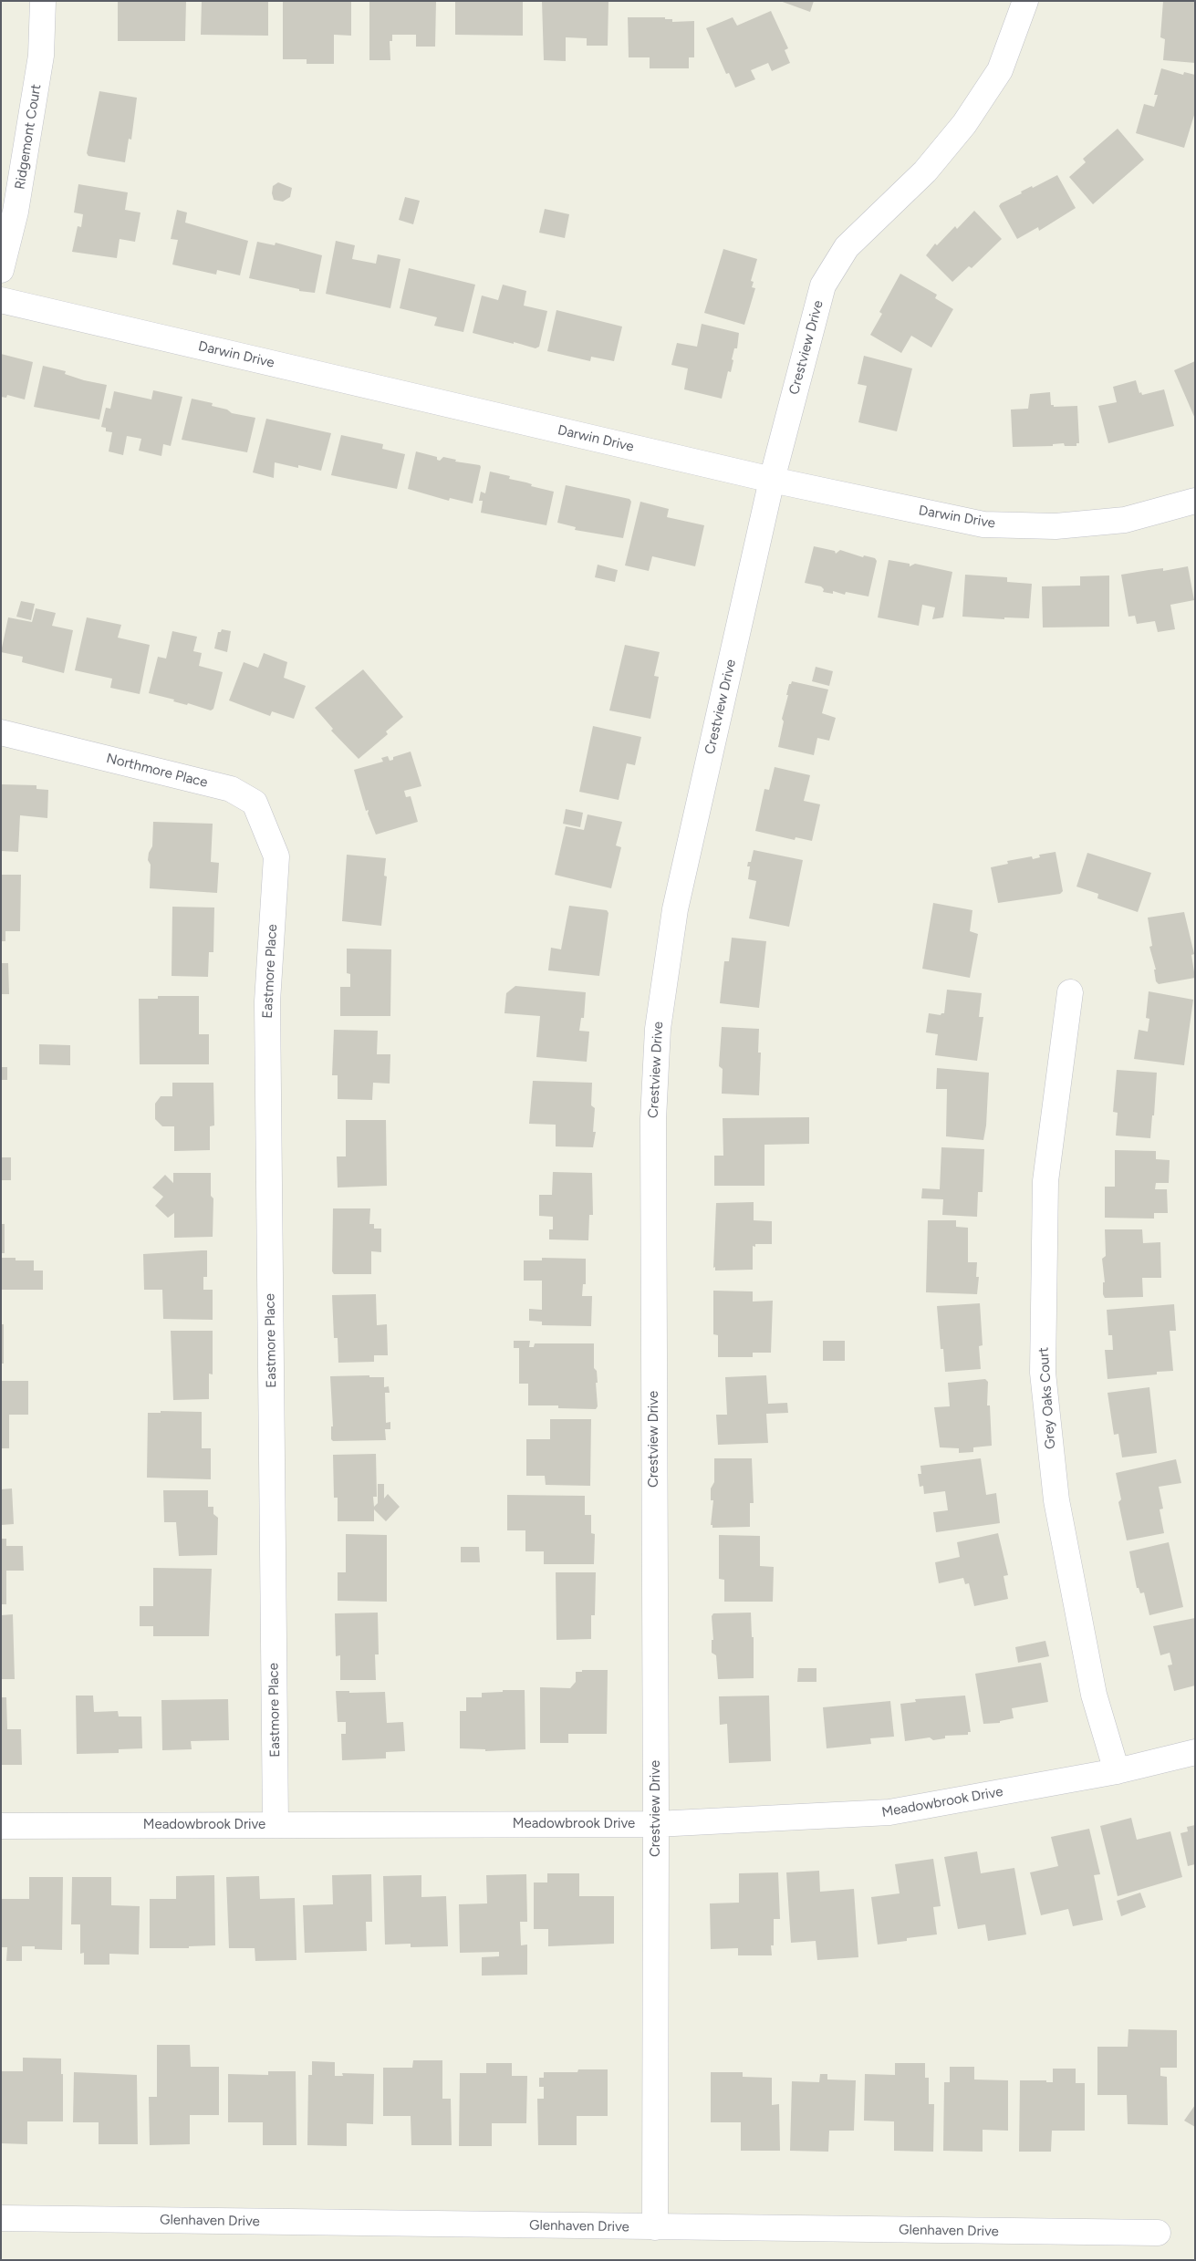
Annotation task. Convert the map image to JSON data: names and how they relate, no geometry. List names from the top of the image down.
{
  "streets": {
    "street": [
      "Ridgemont Court",
      "Crestview Drive",
      "Darwin Drive",
      "Northmore Place",
      "Eastmore Place",
      "Grey Oaks Court",
      "Meadowbrook Drive",
      "Glenhaven Drive"
    ]
  },
  "crossings": [
    ["Crestview Drive", "Darwin Drive"],
    ["Crestview Drive", "Meadowbrook Drive"],
    ["Crestview Drive", "Glenhaven Drive"],
    ["Northmore Place", "Eastmore Place"],
    ["Eastmore Place", "Meadowbrook Drive"],
    ["Grey Oaks Court", "Meadowbrook Drive"]
  ]
}
